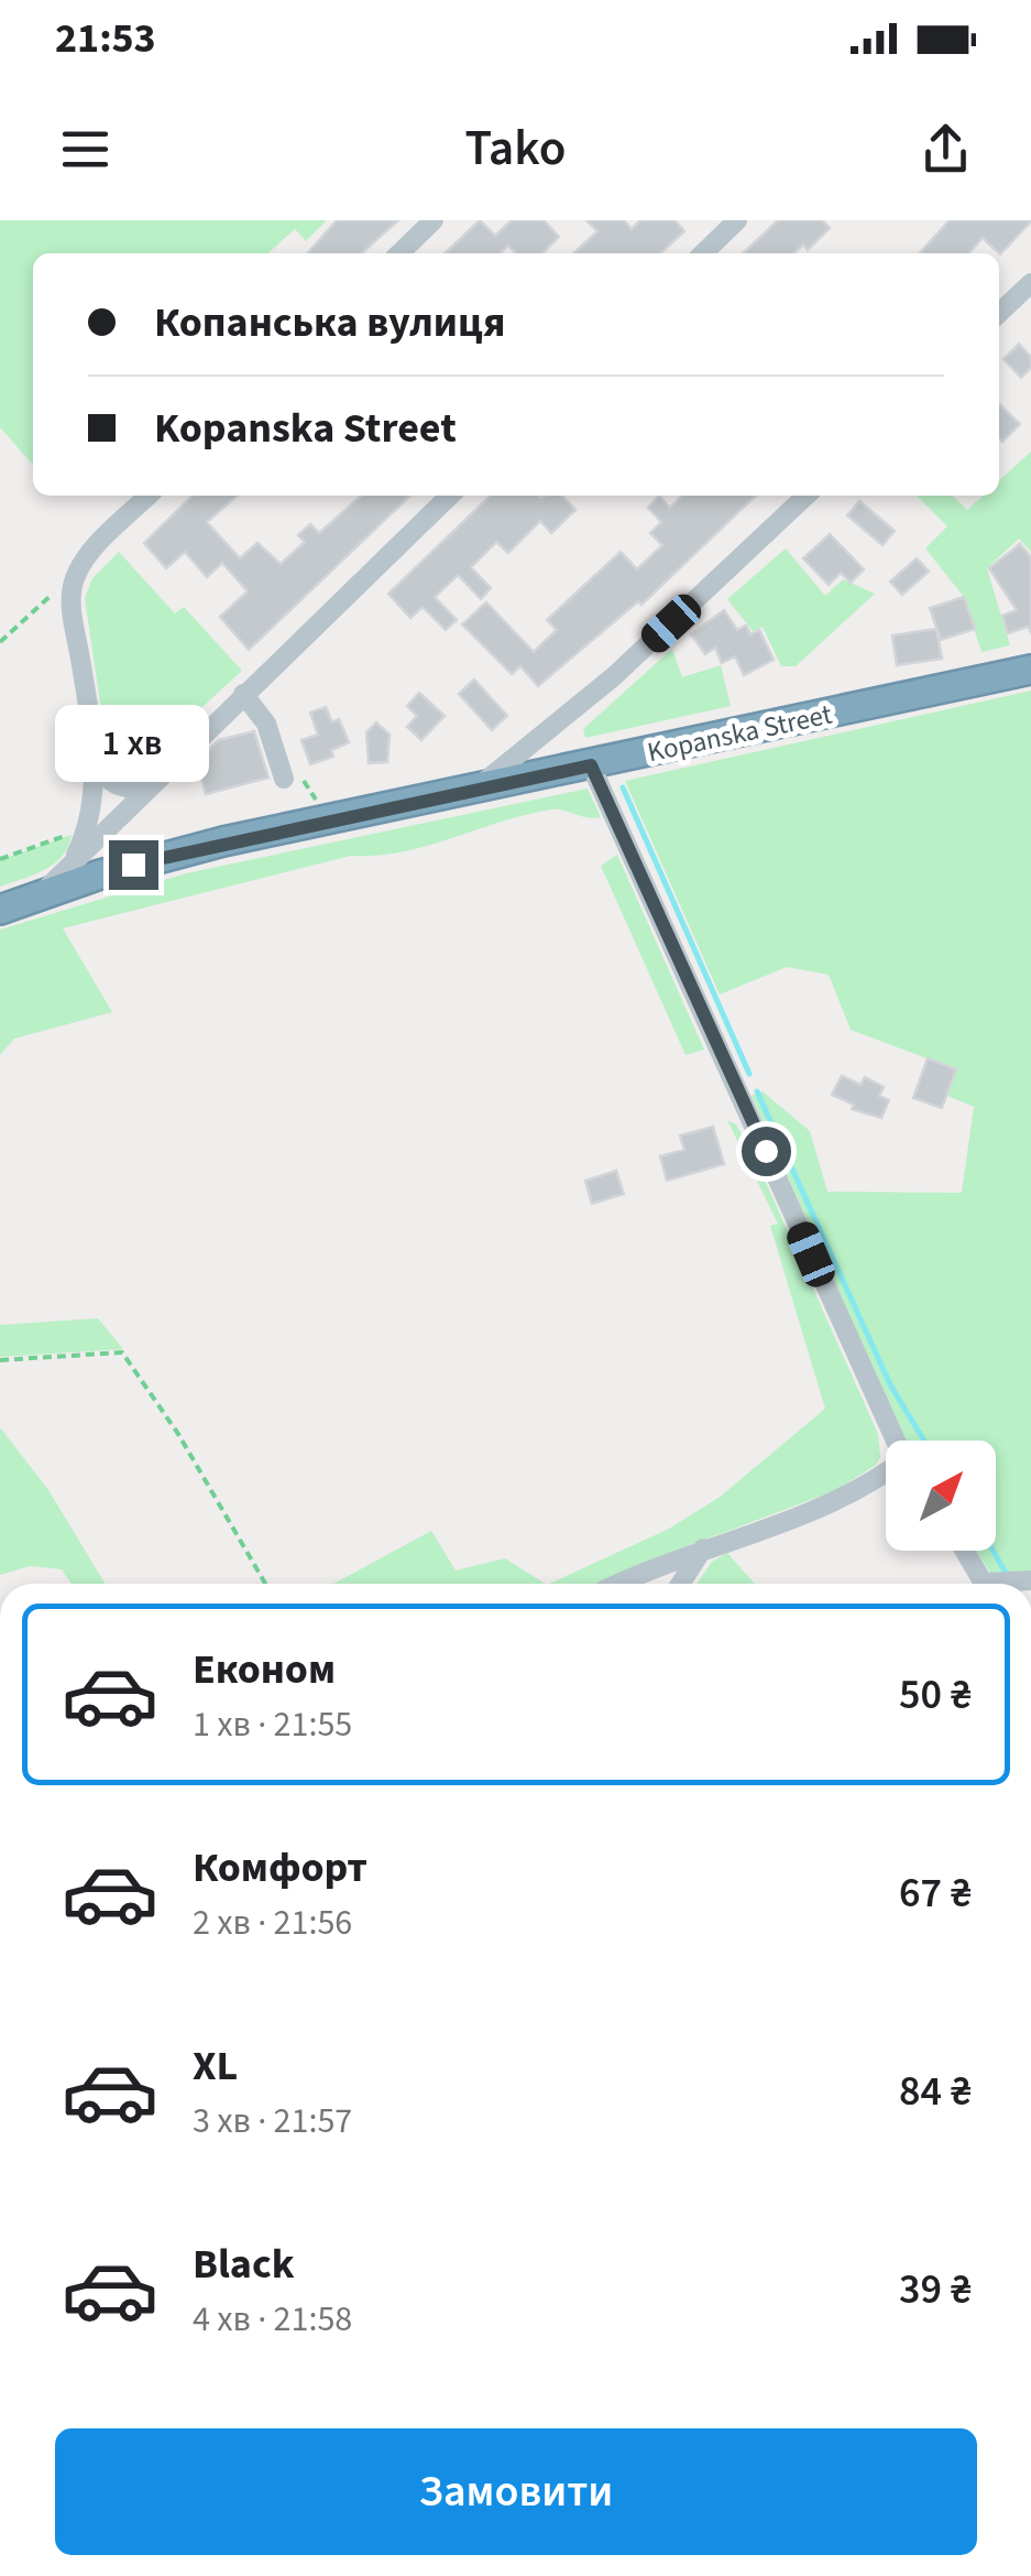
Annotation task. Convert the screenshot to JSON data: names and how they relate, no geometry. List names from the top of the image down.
{
  "streets": {
    "highway": ["Kopanska Street"]
  },
  "north": "top right",
  "page": {
    "status": "21:53",
    "header": "Tako",
    "banner": ["Копанська вулиця", "Kopanska Street"],
    "bubble": "1 хв",
    "list": [
      {
        "name": "Економ",
        "note": "1 хв · 21:55",
        "value": "50 ₴"
      },
      {
        "name": "Комфорт",
        "note": "2 хв · 21:56",
        "value": "67 ₴"
      },
      {
        "name": "XL",
        "note": "3 хв · 21:57",
        "value": "84 ₴"
      },
      {
        "name": "Black",
        "note": "4 хв · 21:58",
        "value": "39 ₴"
      }
    ],
    "buttons": "Замовити"
  }
}
